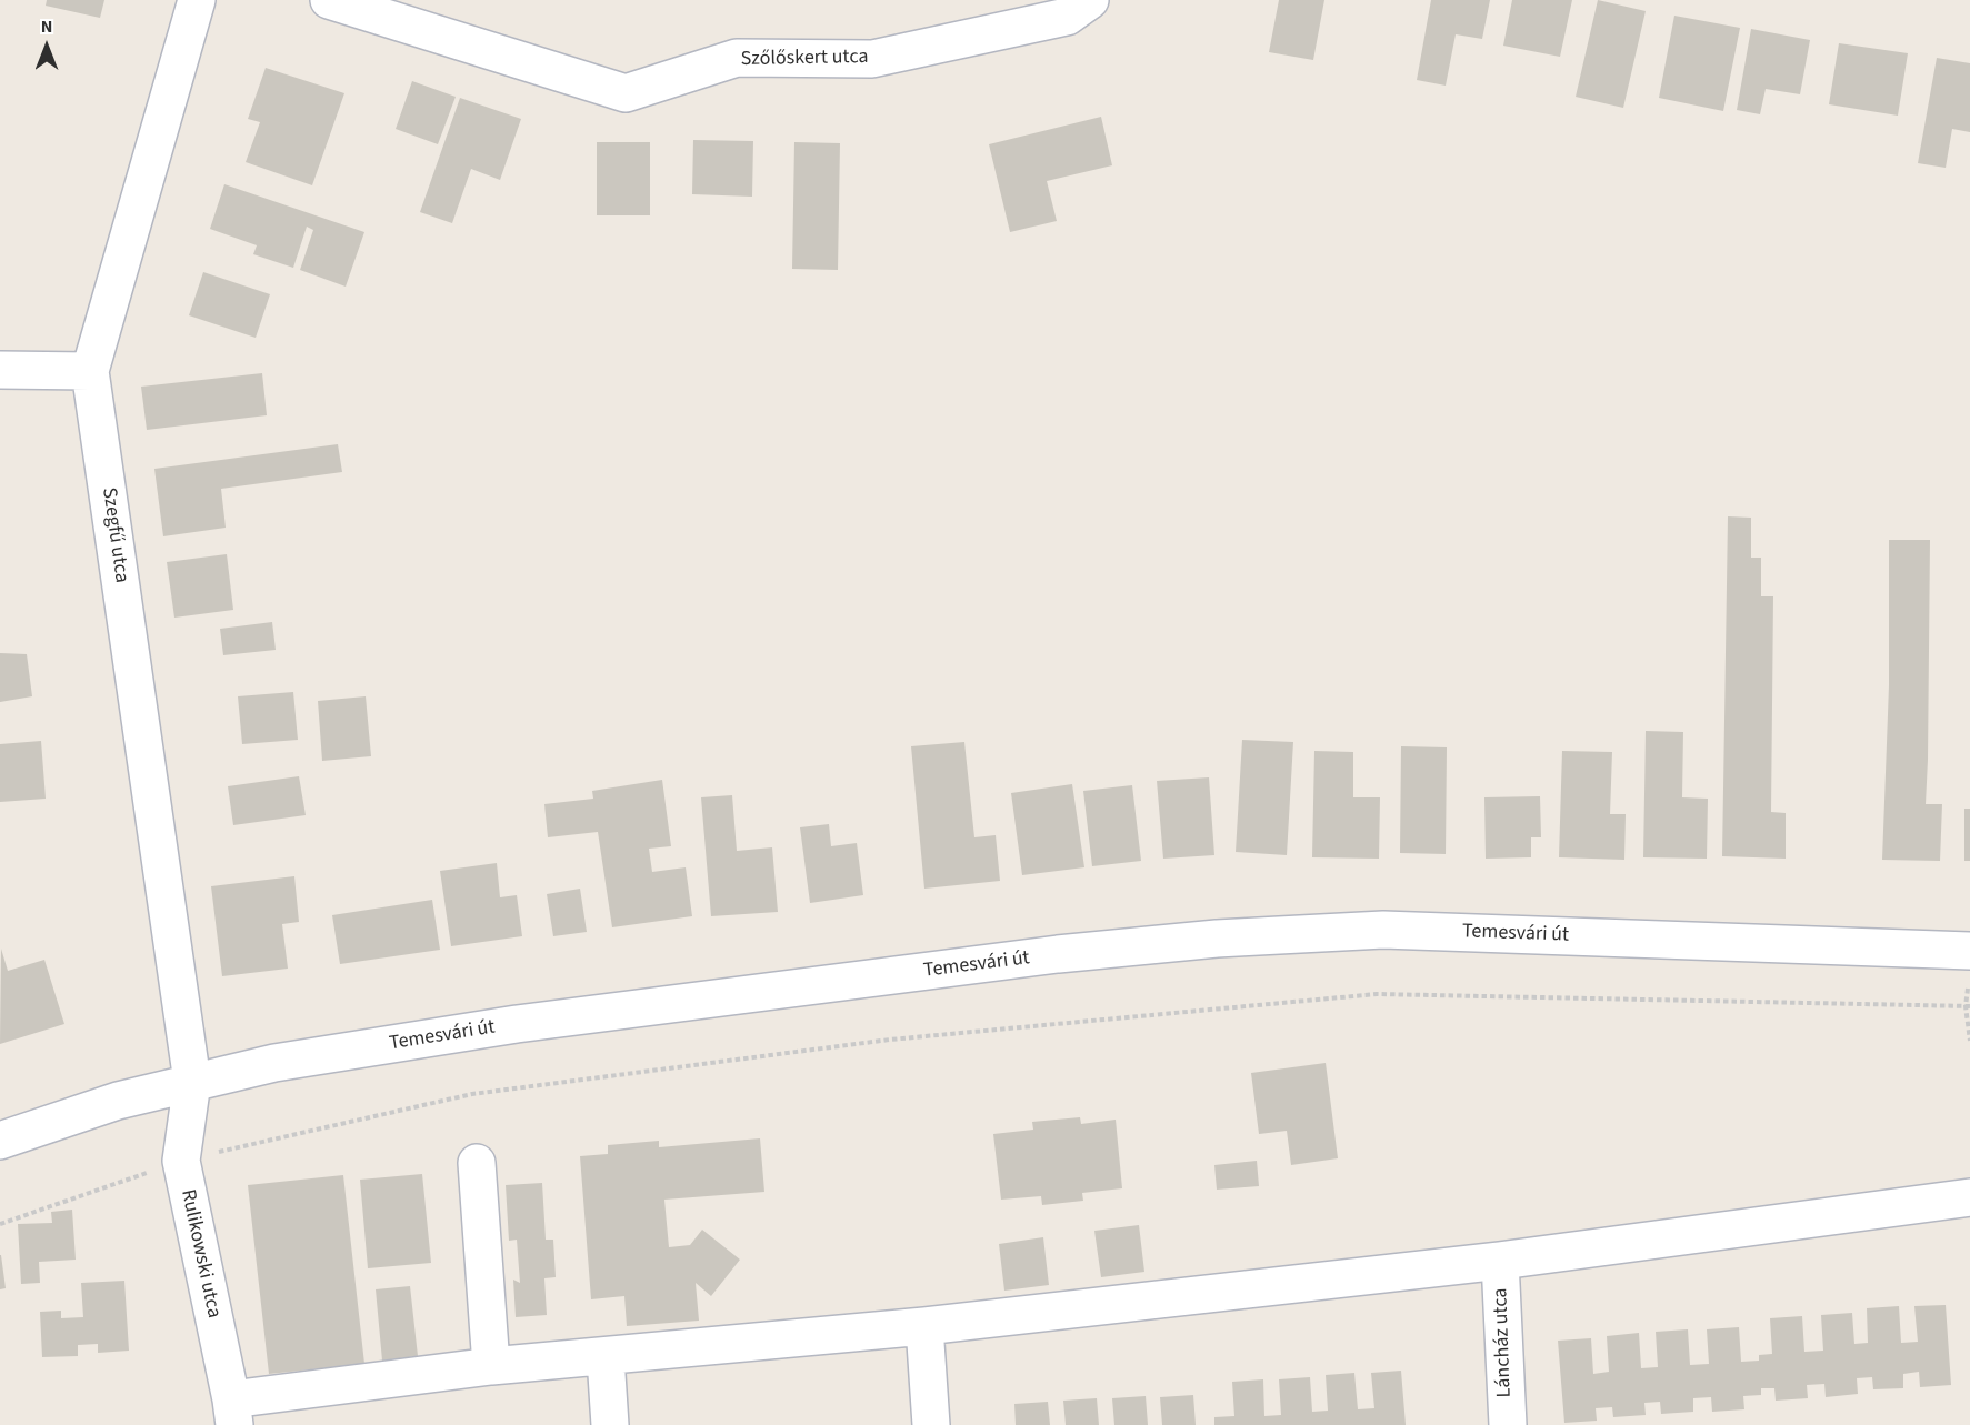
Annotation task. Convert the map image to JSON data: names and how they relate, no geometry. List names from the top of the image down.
{
  "streets": {
    "street": [
      "Szőlőskert utca",
      "Szegfű utca",
      "Temesvári út",
      "Rulikowski utca",
      "Láncház utca"
    ]
  },
  "crossings": [
    ["Szegfű utca", "Temesvári út"],
    ["Szegfű utca", "Rulikowski utca"],
    ["Temesvári út", "Rulikowski utca"]
  ],
  "north": "top"
}
